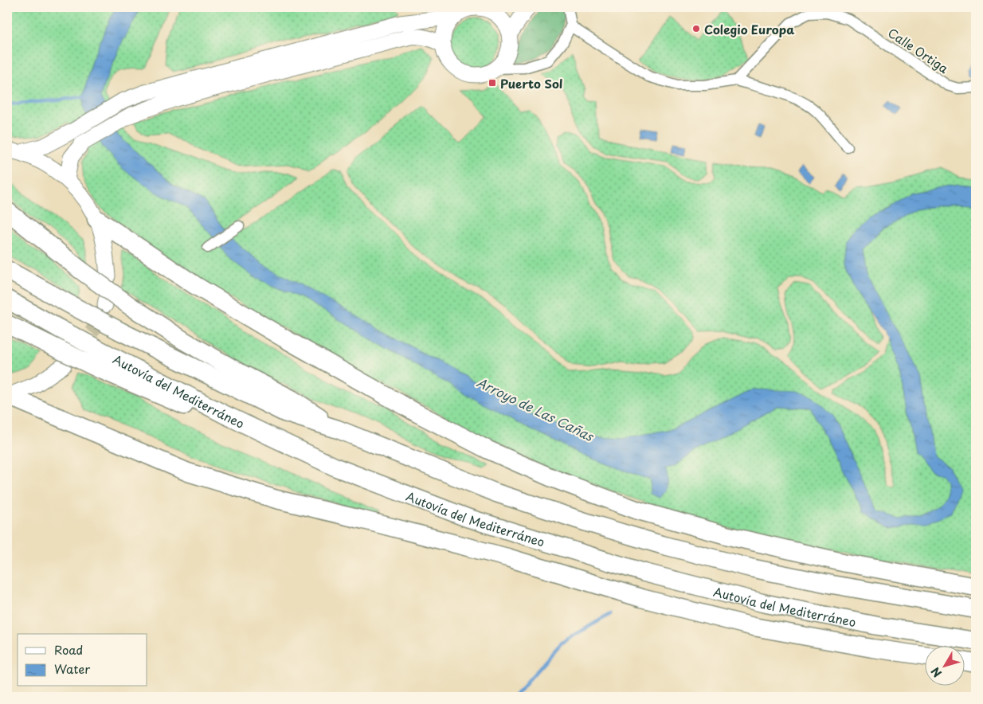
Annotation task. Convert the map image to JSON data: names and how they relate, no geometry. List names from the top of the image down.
{
  "streets": {
    "highway": ["Autovía del Mediterráneo"],
    "street": ["Calle Ortiga"]
  },
  "water": ["Arroyo de Las Cañas"],
  "places": {
    "other": ["Colegio Europa"],
    "transit": ["Puerto Sol"]
  },
  "legend": ["Road", "Water"],
  "north": "bottom left"
}
